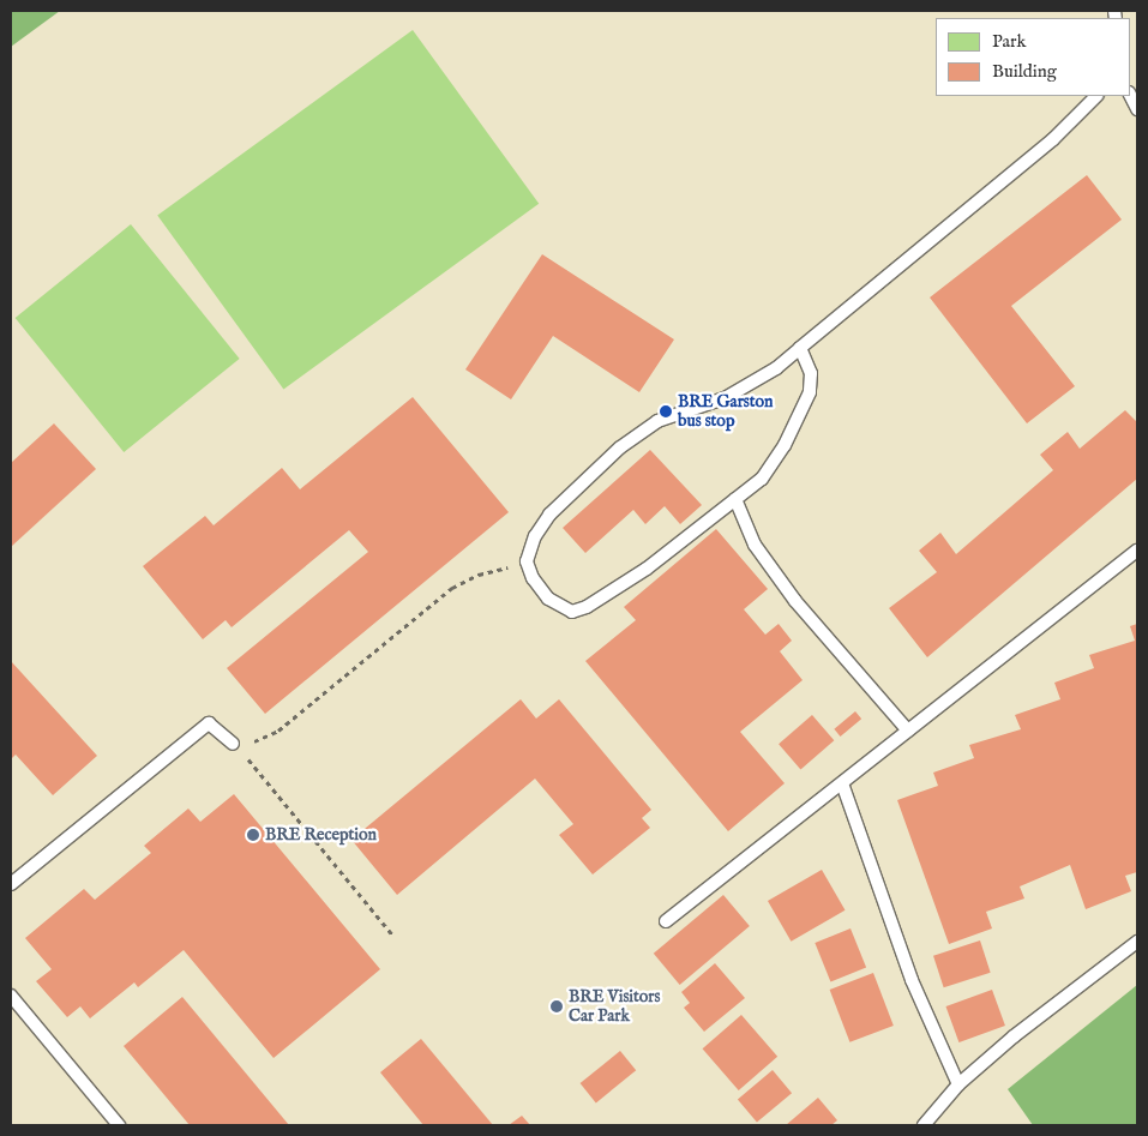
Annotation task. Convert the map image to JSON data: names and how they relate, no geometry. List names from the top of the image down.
{
  "places": ["BRE Garston bus stop", "BRE Reception", "BRE Visitors Car Park"],
  "legend": ["Park", "Building"]
}
